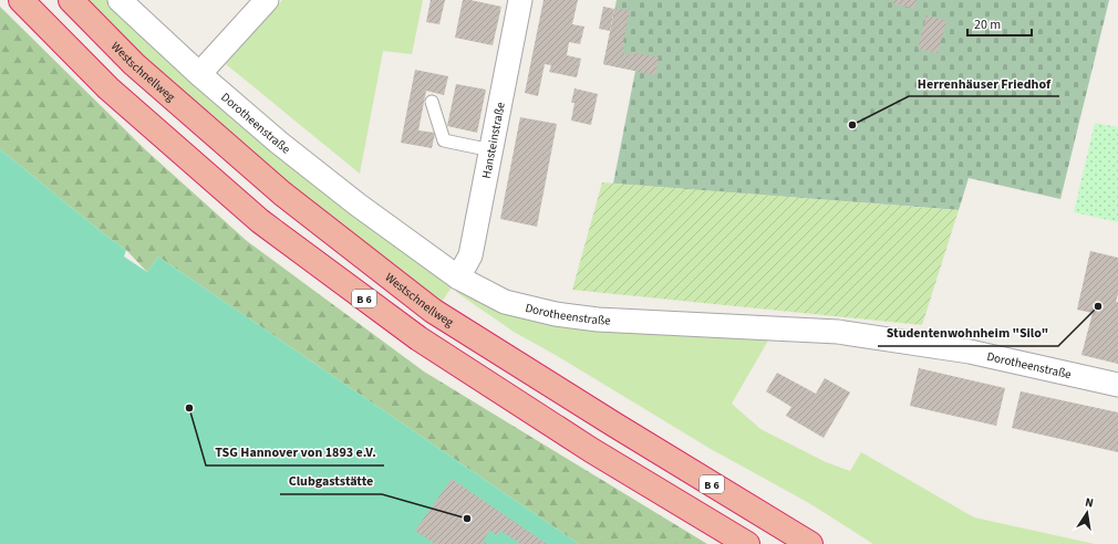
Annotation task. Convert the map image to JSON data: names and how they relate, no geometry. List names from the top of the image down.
{
  "streets": {
    "highway": ["Westschnellweg", "B 6"],
    "street": ["Dorotheenstraße", "Hansteinstraße"]
  },
  "crossings": [
    ["Dorotheenstraße", "Hansteinstraße"]
  ],
  "places": [
    "Herrenhäuser Friedhof",
    "Studentenwohnheim \"Silo\"",
    "TSG Hannover von 1893 e.V.",
    "Clubgaststätte"
  ],
  "scale_bar": "20 m",
  "north": "top"
}
